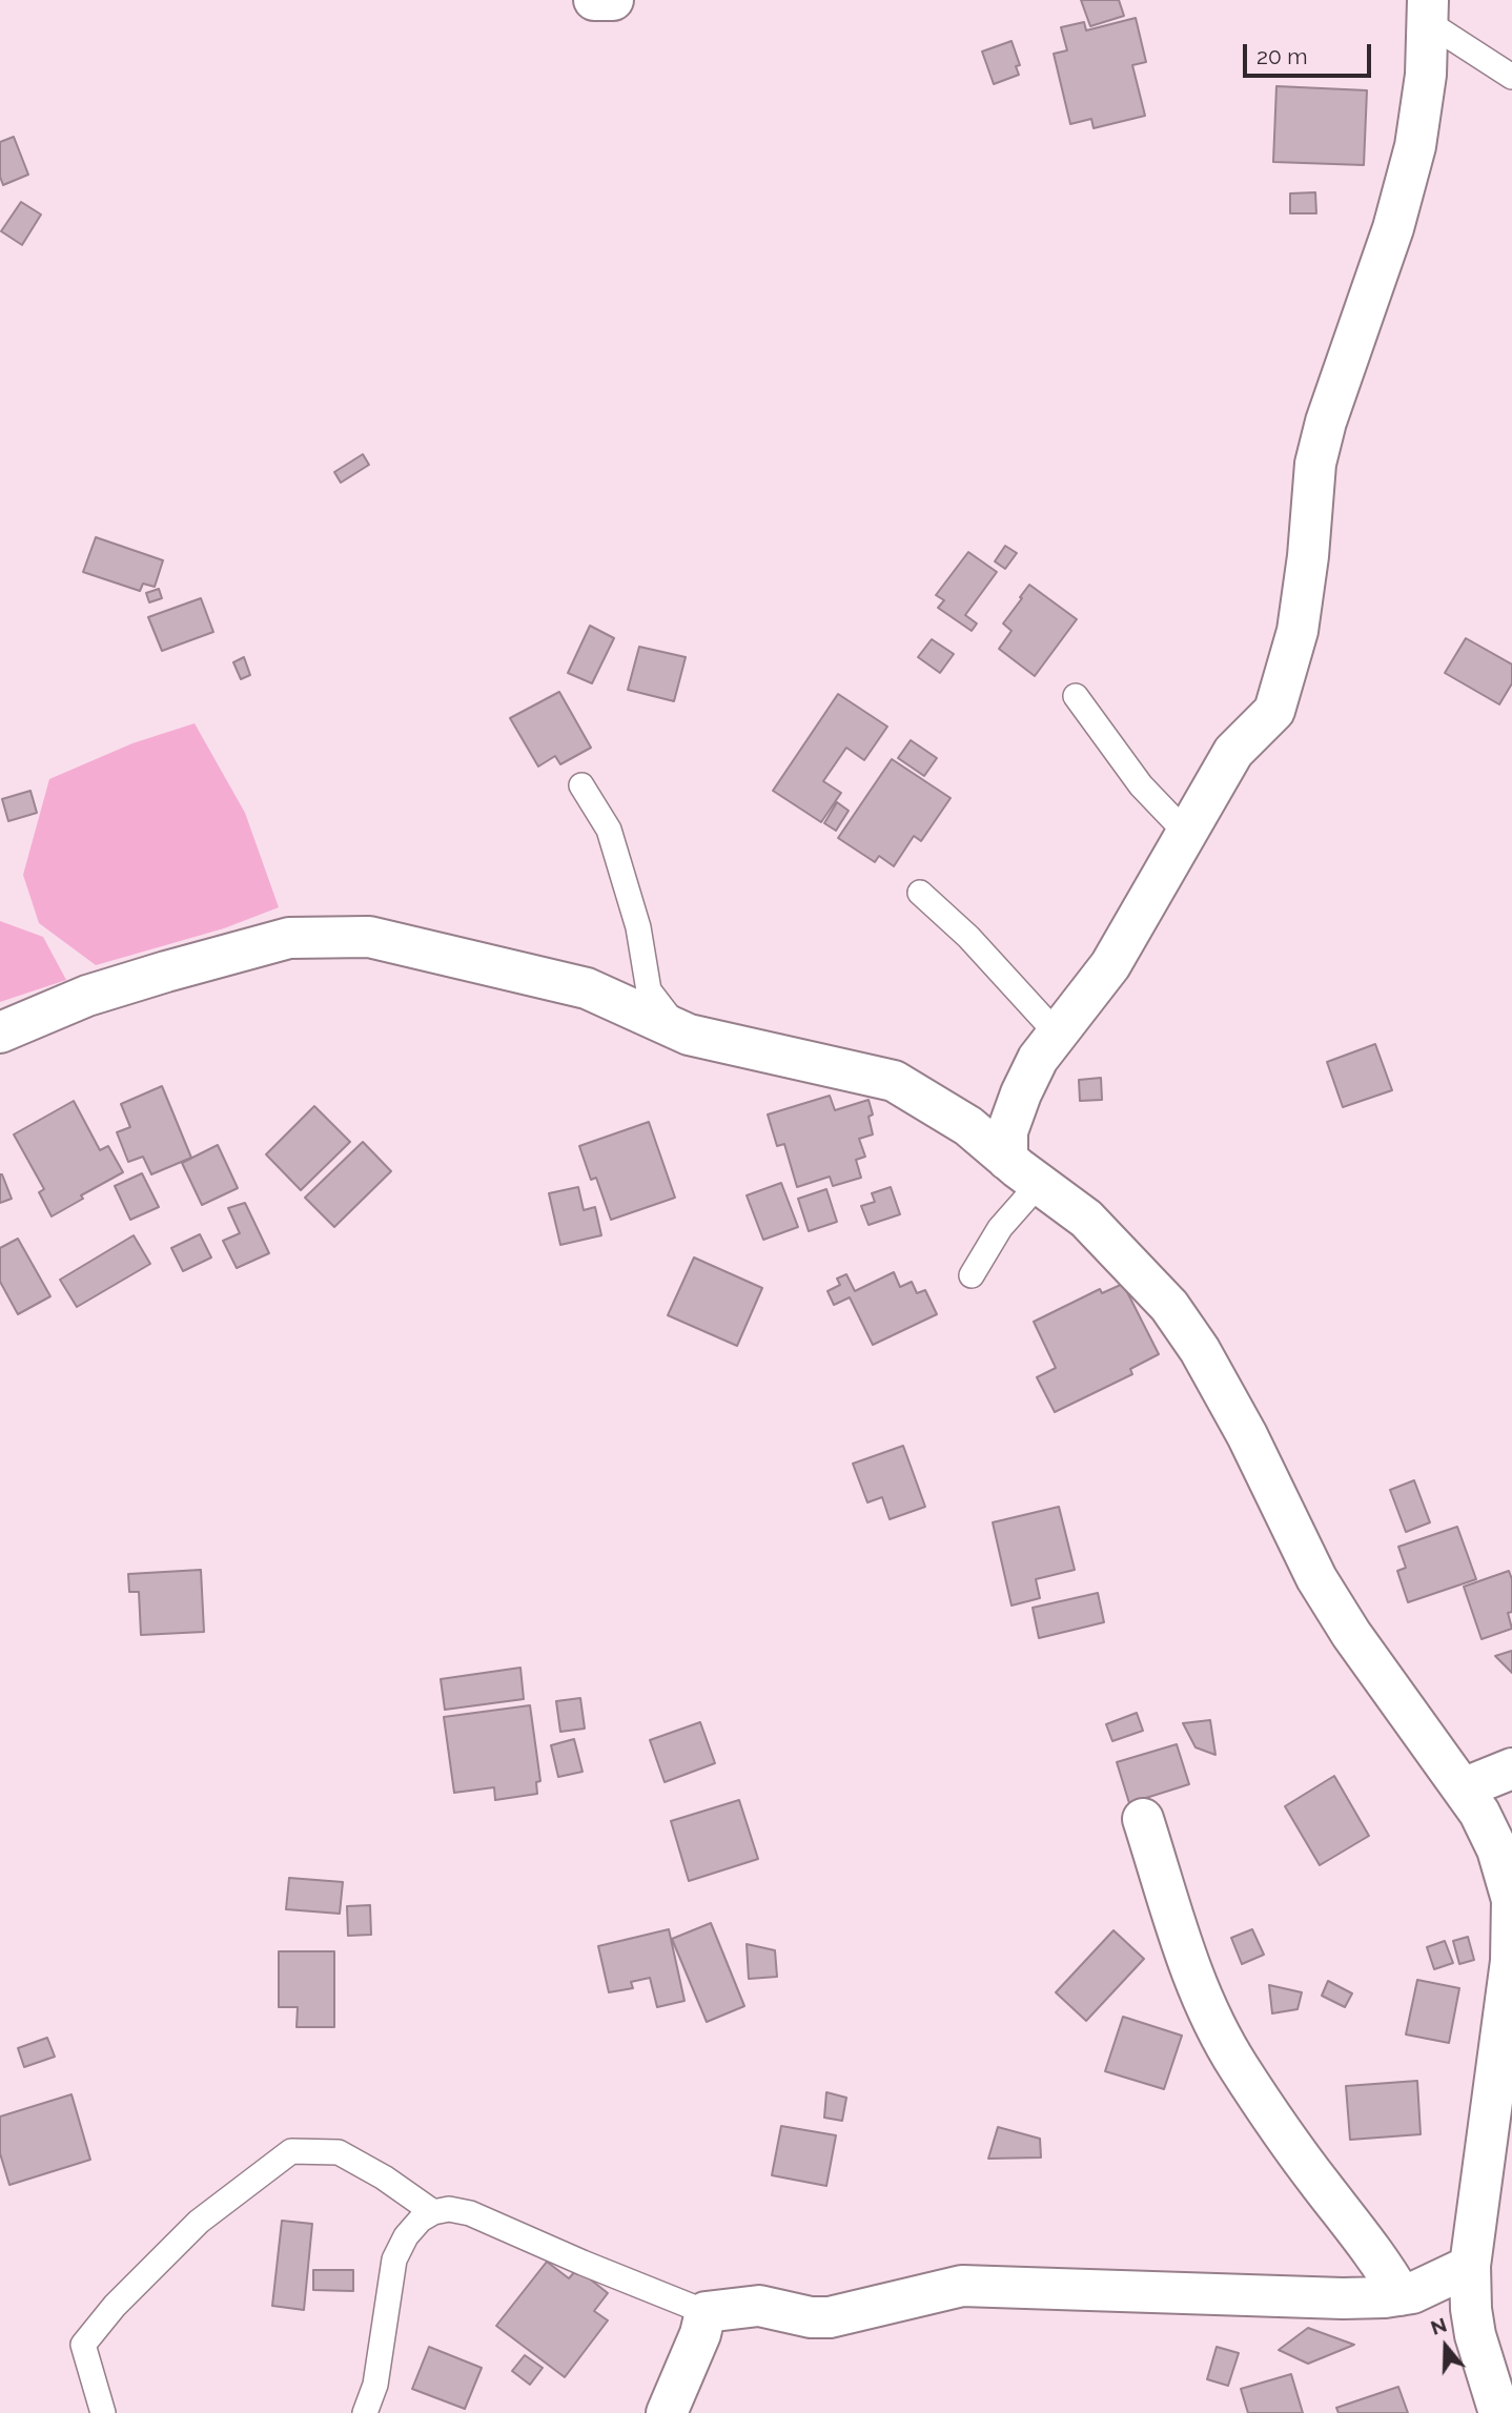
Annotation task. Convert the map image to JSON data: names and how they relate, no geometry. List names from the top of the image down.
{
  "scale_bar": "20 m",
  "north": "top"
}
